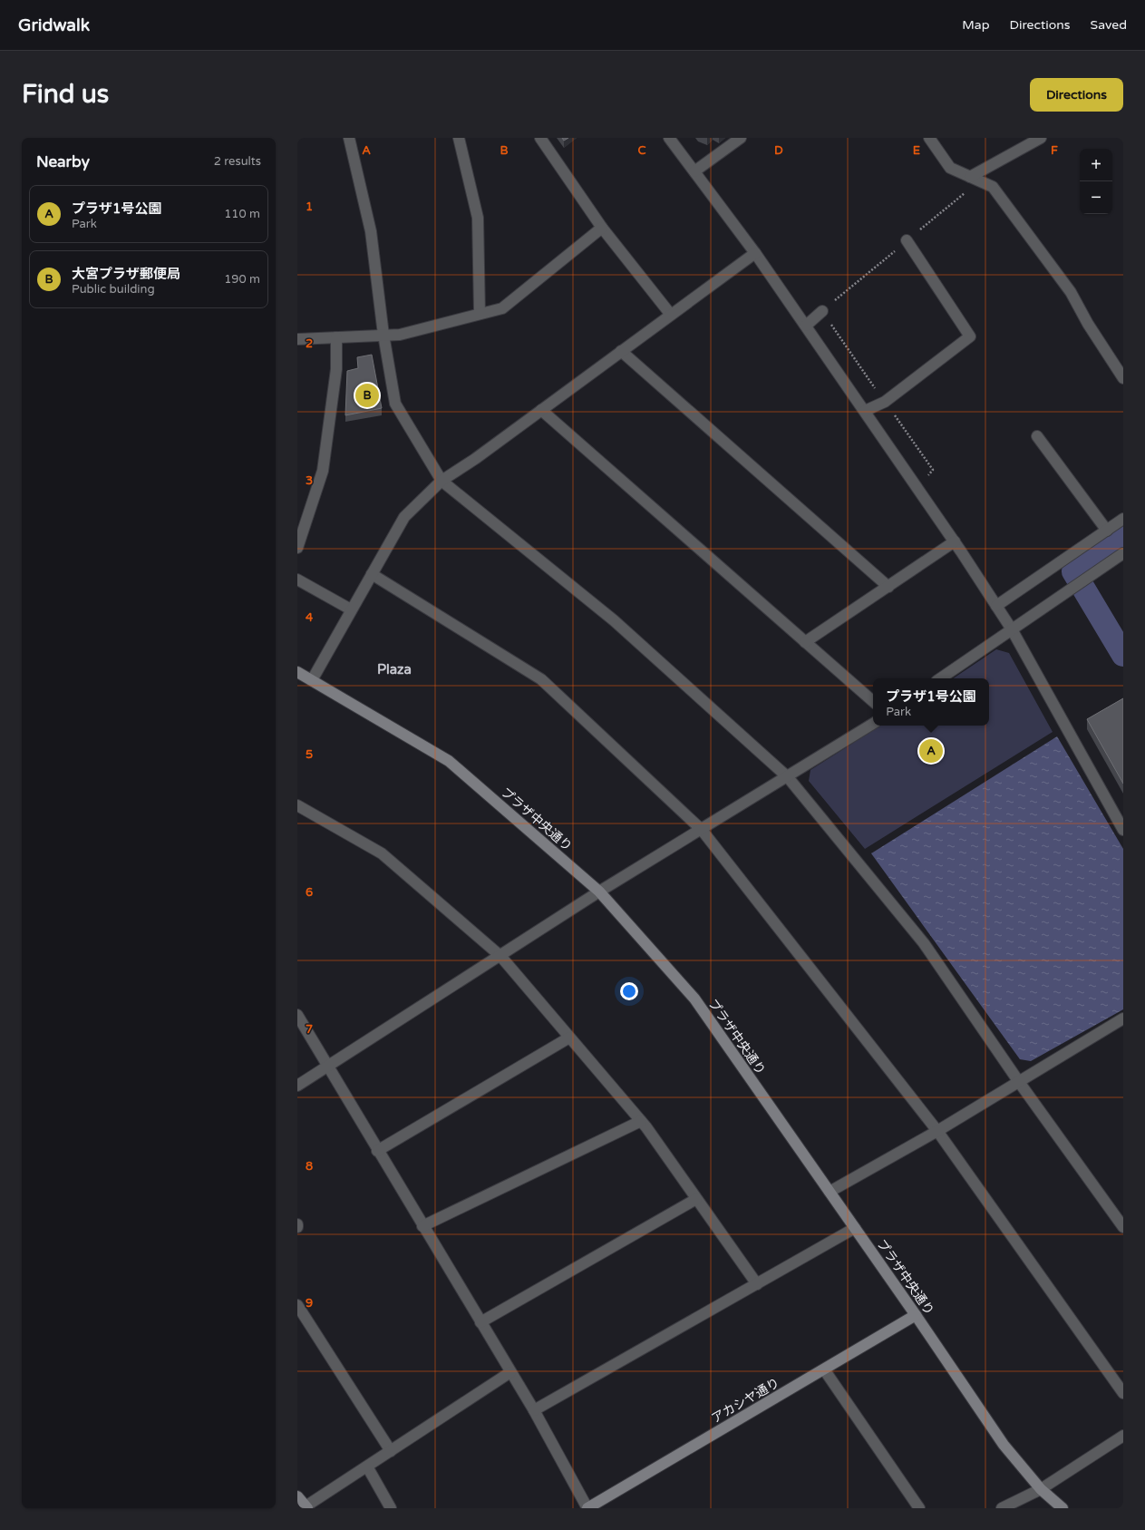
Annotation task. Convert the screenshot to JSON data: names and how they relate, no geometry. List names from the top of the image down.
{
  "streets": {
    "street": ["プラザ中央通り", "アカシヤ通り"]
  },
  "crossings": [
    ["プラザ中央通り", "アカシヤ通り"]
  ],
  "districts": ["Plaza"],
  "page": {
    "header": "Gridwalk",
    "nav": ["Map", "Directions", "Saved"],
    "buttons": "Directions",
    "title": "Find us",
    "heading": ["Nearby", "2 results"],
    "map_buttons": ["+", "−"],
    "list": [
      {
        "mark": "A",
        "name": "プラザ1号公園",
        "note": "Park",
        "value": "110 m"
      },
      {
        "mark": "B",
        "name": "大宮プラザ郵便局",
        "note": "Public building",
        "value": "190 m"
      }
    ],
    "pins": ["B", "A"],
    "popup": ["プラザ1号公園", "Park"]
  },
  "grid": {
    "columns": [
      "A",
      "B",
      "C",
      "D",
      "E",
      "F"
    ],
    "rows": [
      "1",
      "2",
      "3",
      "4",
      "5",
      "6",
      "7",
      "8",
      "9"
    ]
  }
}
